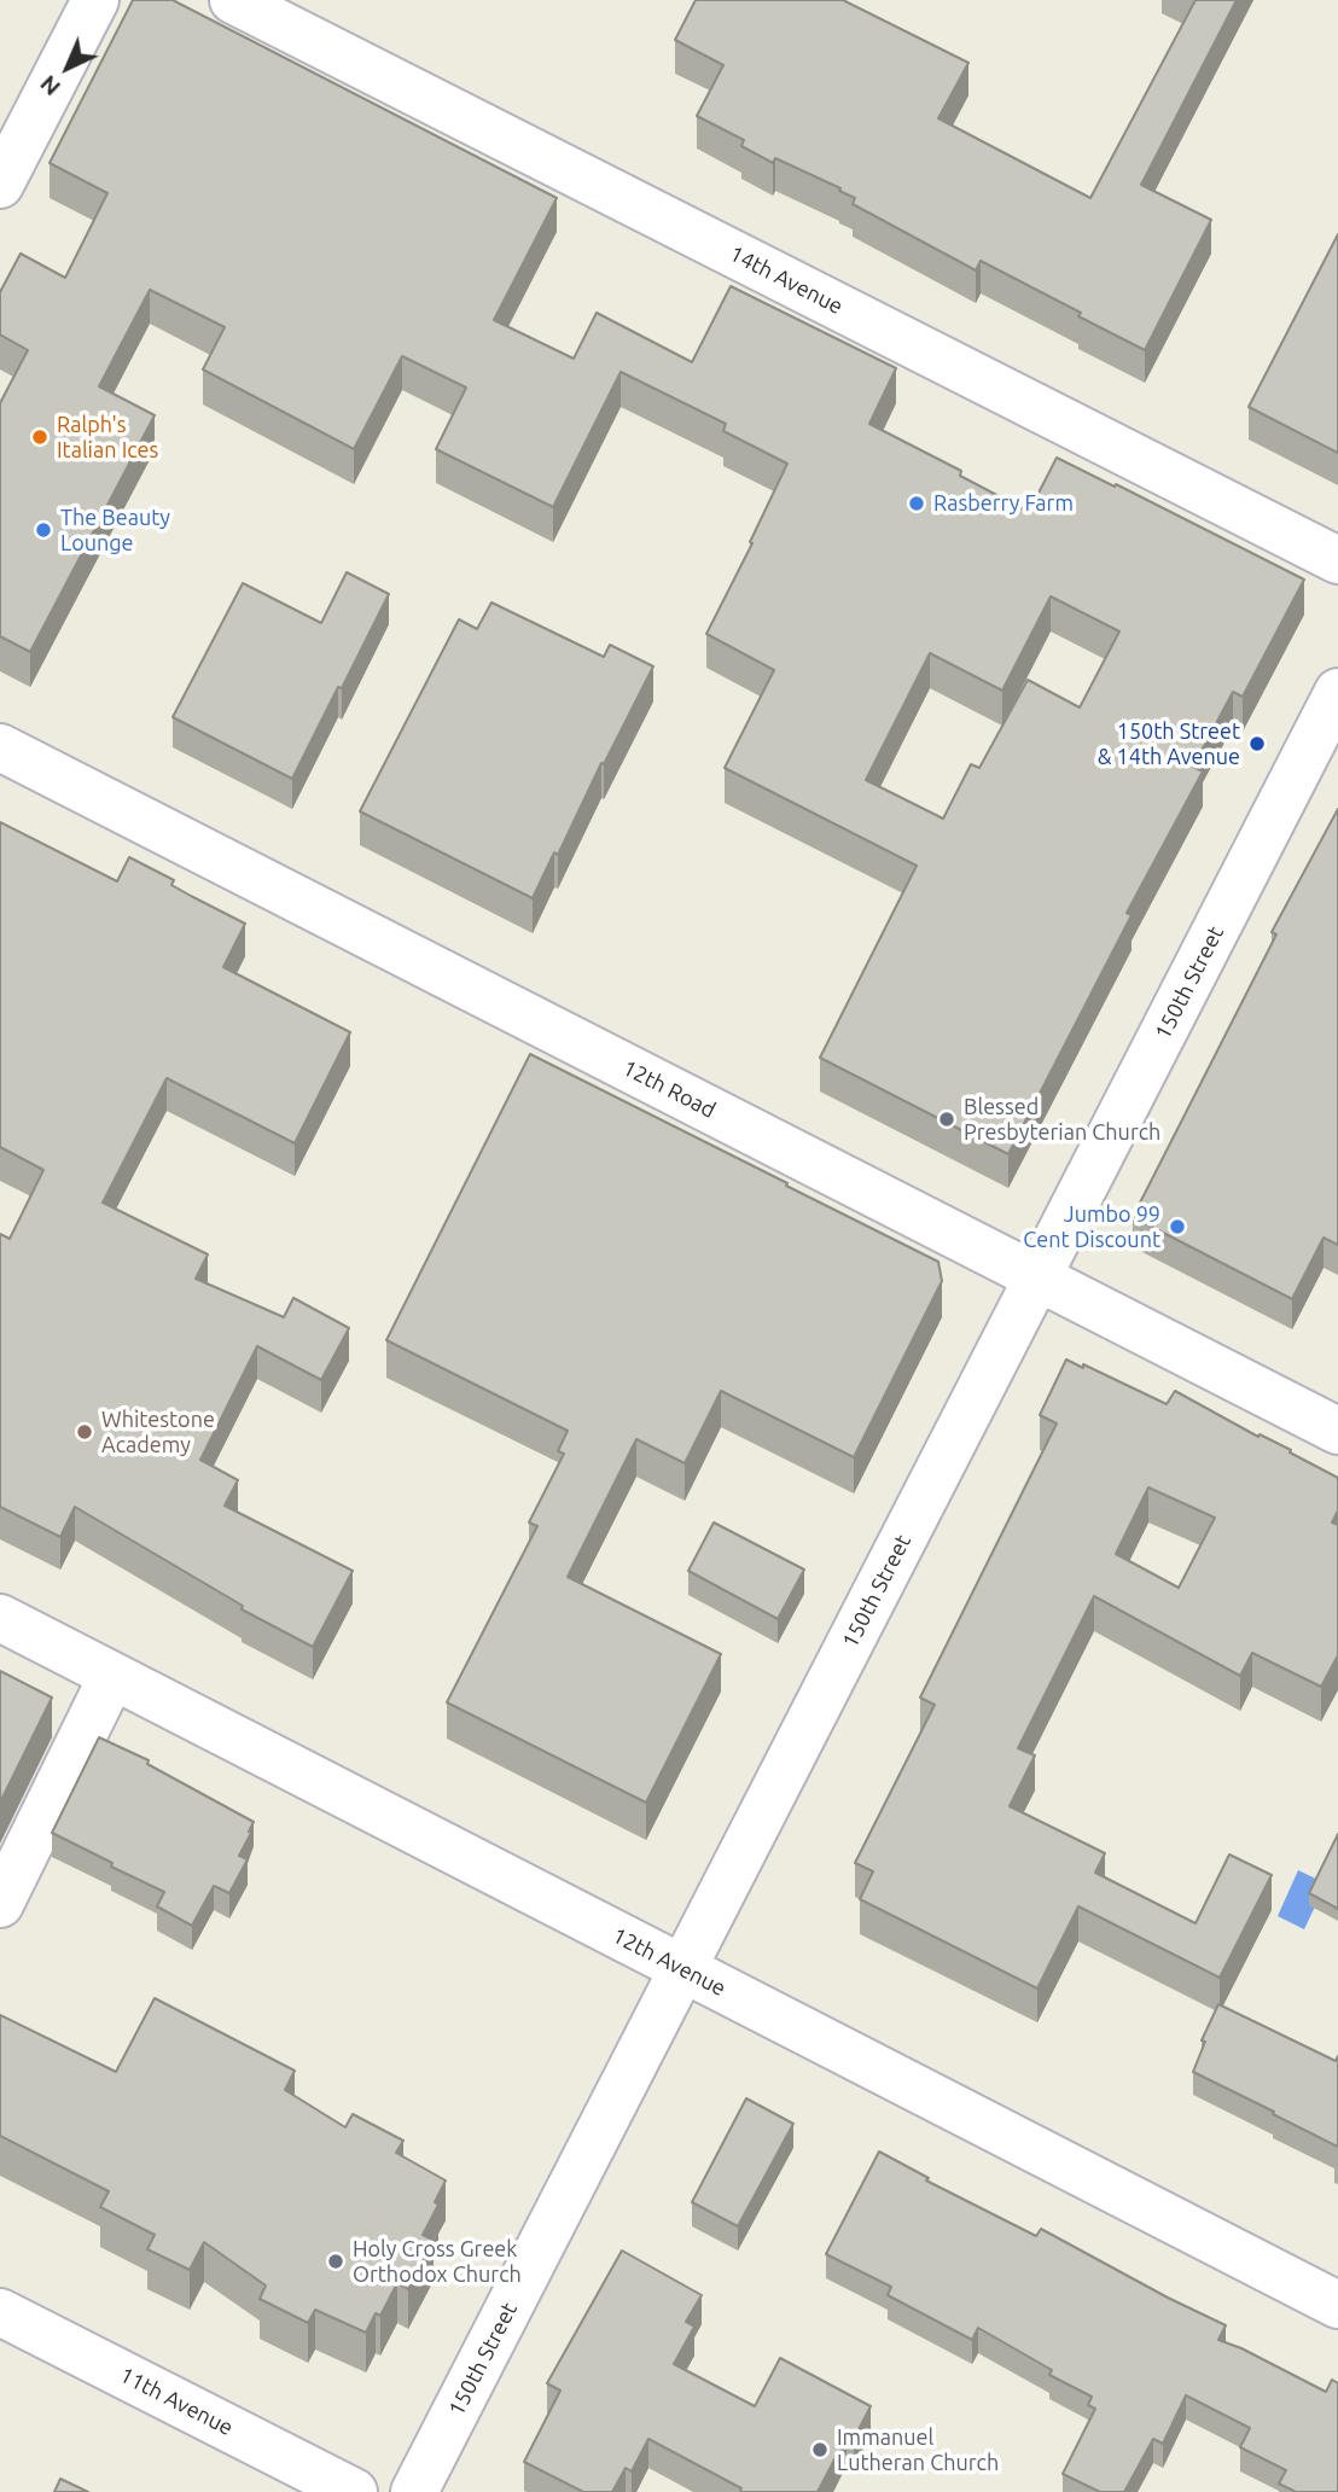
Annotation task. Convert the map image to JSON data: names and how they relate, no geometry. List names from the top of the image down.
{
  "streets": {
    "street": [
      "14th Avenue",
      "150th Street",
      "12th Road",
      "12th Avenue",
      "11th Avenue"
    ]
  },
  "crossings": [
    ["150th Street", "12th Road"],
    ["150th Street", "12th Avenue"]
  ],
  "places": [
    "Ralph's Italian Ices",
    "Rasberry Farm",
    "The Beauty Lounge",
    "150th Street & 14th Avenue",
    "Blessed Presbyterian Church",
    "Jumbo 99 Cent Discount",
    "Whitestone Academy",
    "Holy Cross Greek Orthodox Church",
    "Immanuel Lutheran Church"
  ],
  "north": "bottom left"
}
